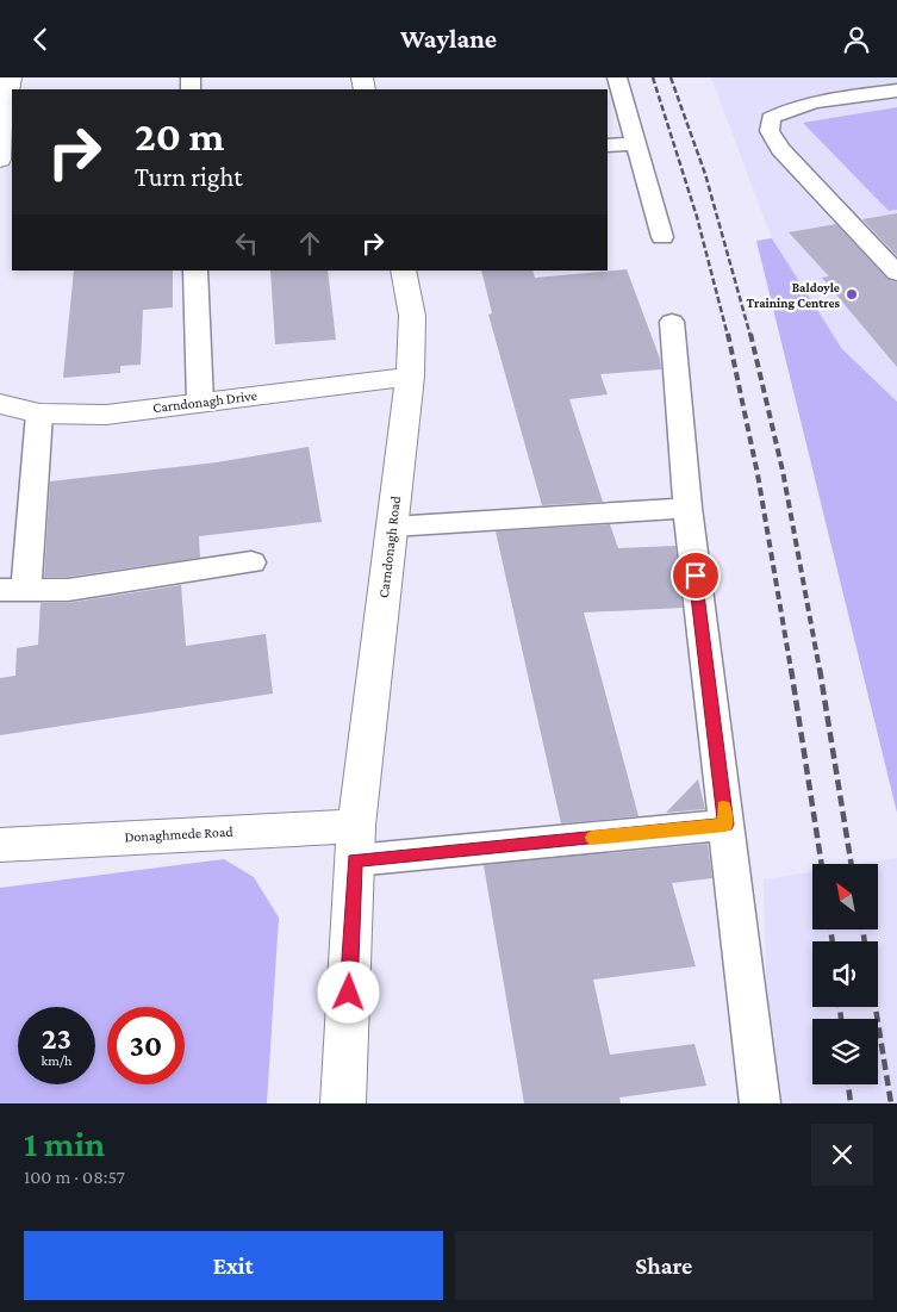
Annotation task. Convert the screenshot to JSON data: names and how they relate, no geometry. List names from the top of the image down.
{
  "streets": {
    "street": ["Carndonagh Drive", "Carndonagh Road", "Donaghmede Road"]
  },
  "crossings": [
    ["Carndonagh Drive", "Carndonagh Road"],
    ["Carndonagh Road", "Donaghmede Road"]
  ],
  "places": ["Baldoyle Training Centres"],
  "north": "top left",
  "page": {
    "header": "Waylane",
    "turn": ["20 m", "Turn right"],
    "speed": "23 km/h",
    "limit": "30",
    "heading": ["1 min", "100 m · 08:57"],
    "buttons": ["Exit", "Share"]
  }
}
